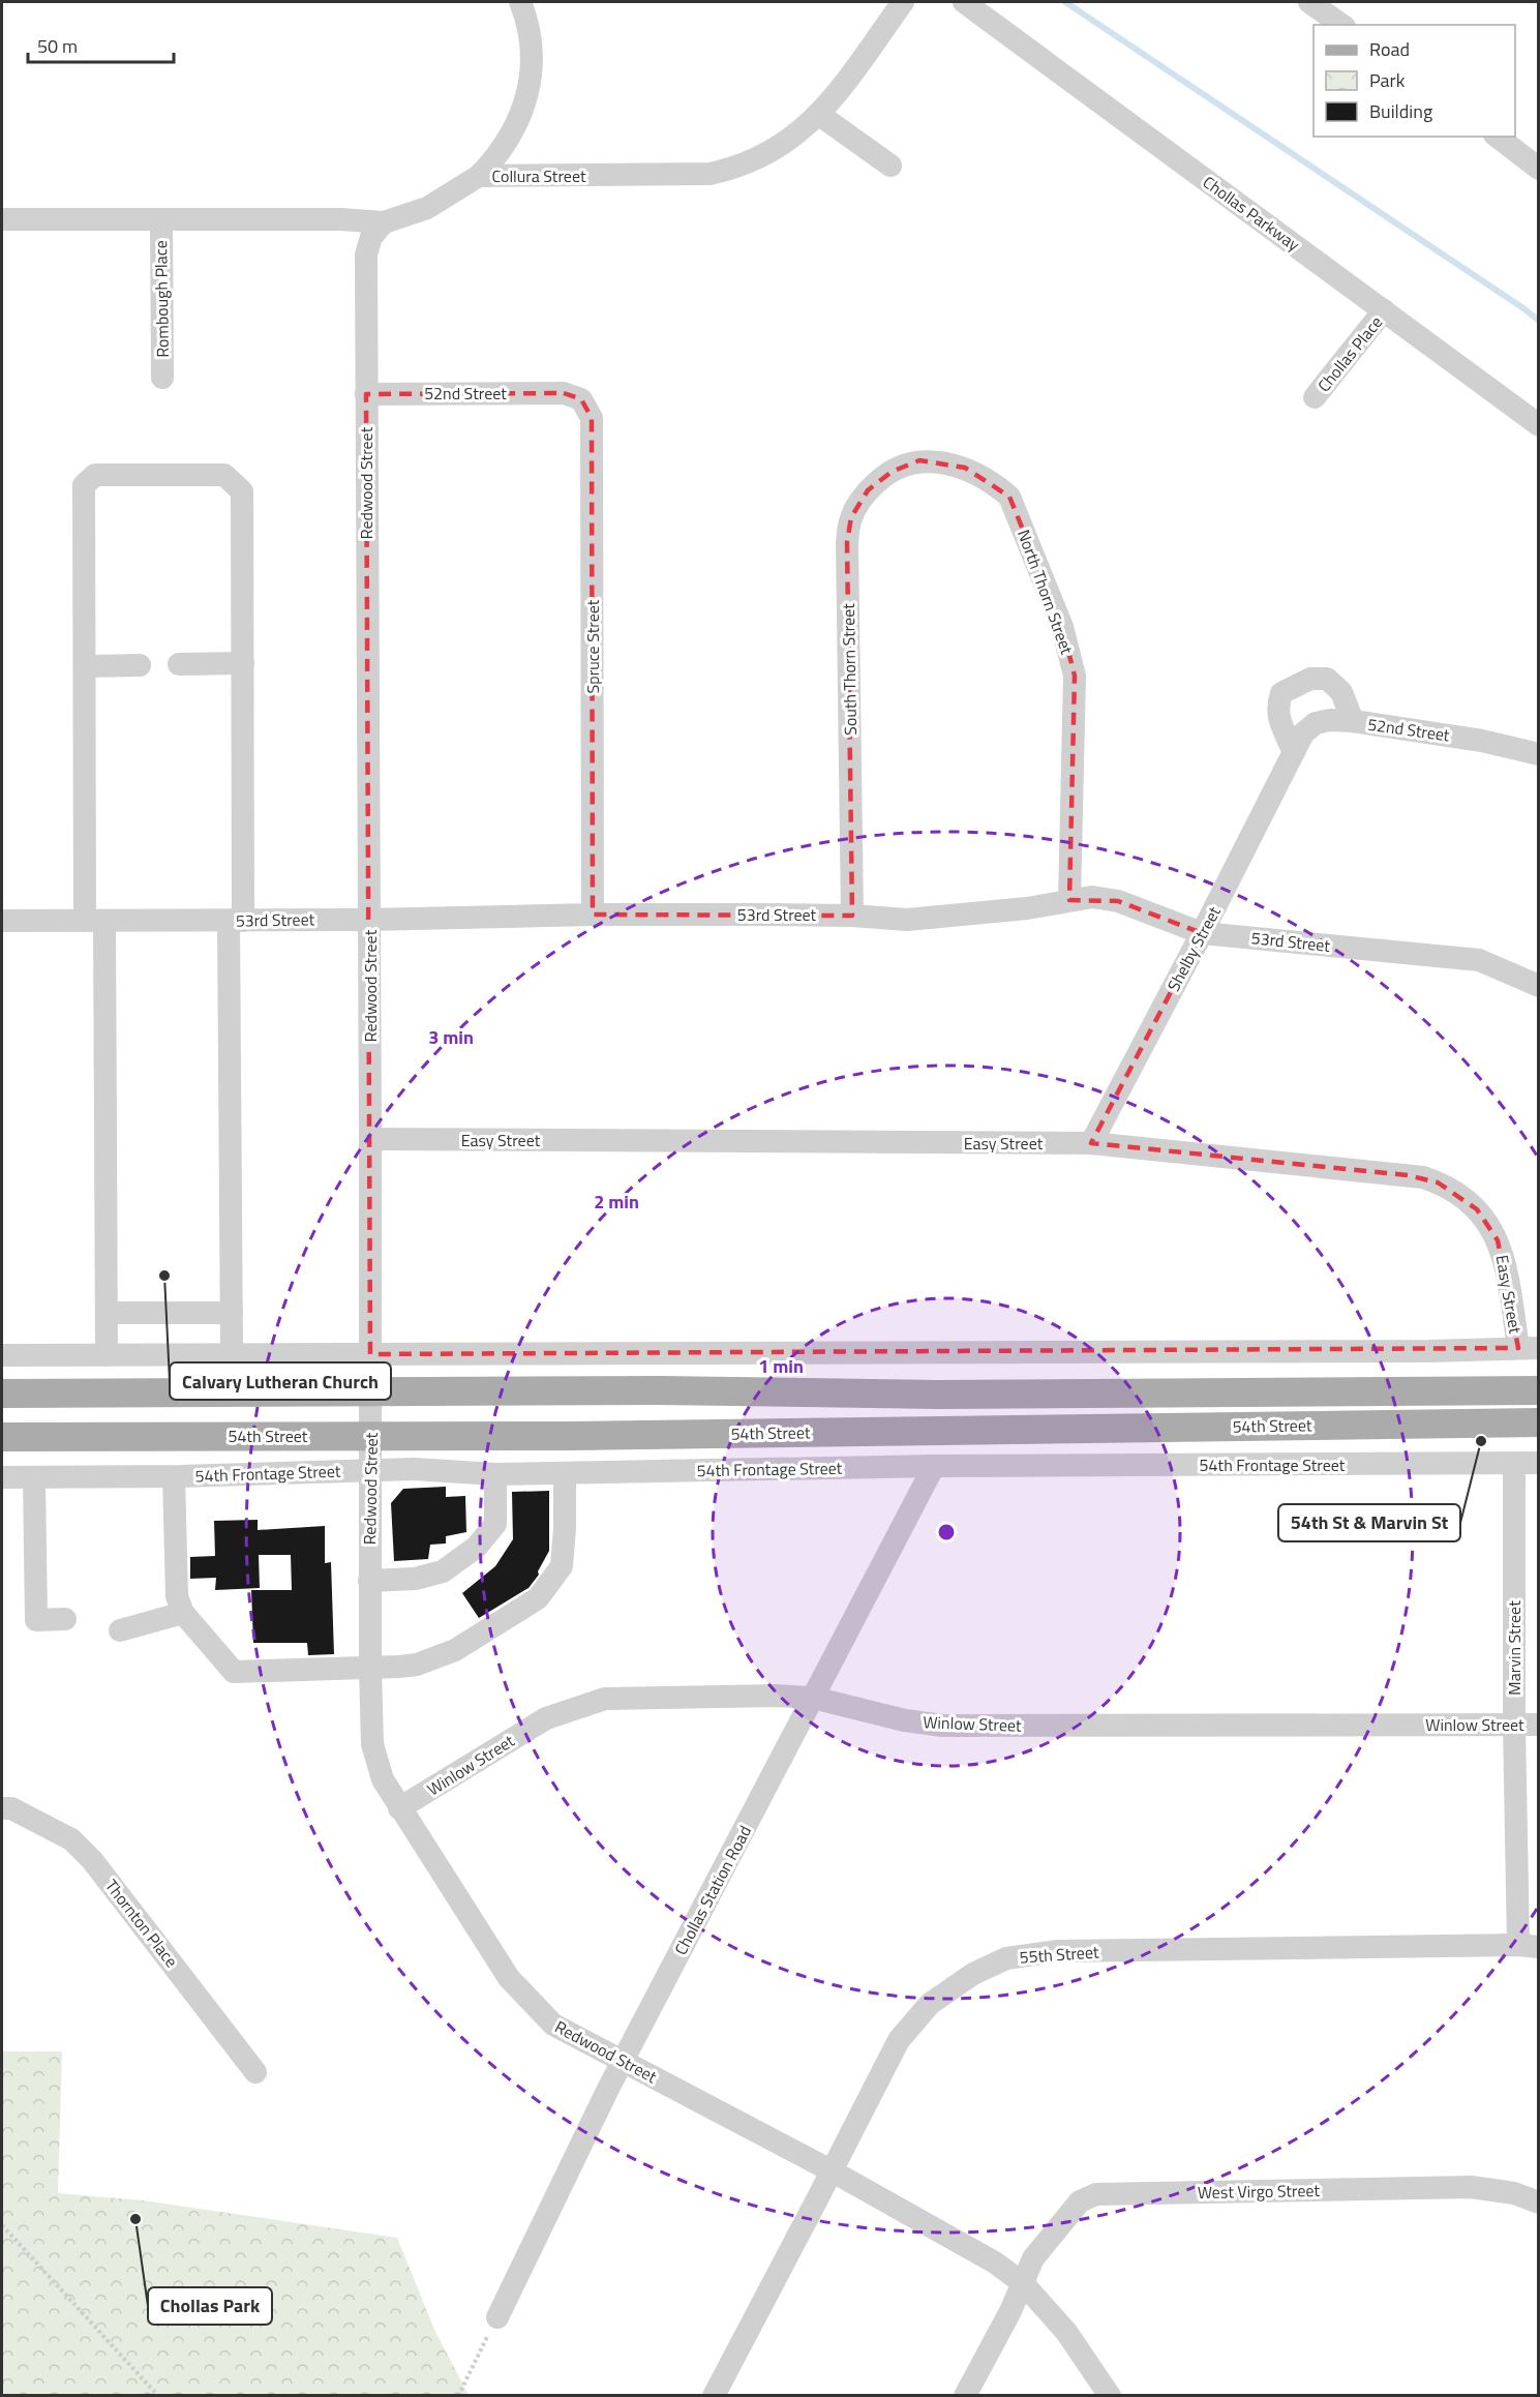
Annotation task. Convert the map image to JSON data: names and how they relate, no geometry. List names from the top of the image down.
{
  "streets": {
    "main road": ["54th Street"],
    "street": [
      "Collura Street",
      "Chollas Parkway",
      "Rombough Place",
      "Chollas Place",
      "52nd Street",
      "Redwood Street",
      "North Thorn Street",
      "Spruce Street",
      "South Thorn Street",
      "53rd Street",
      "Shelby Street",
      "Easy Street",
      "54th Frontage Street",
      "Marvin Street",
      "Winlow Street",
      "Chollas Station Road",
      "Thornton Place",
      "55th Street",
      "West Virgo Street"
    ]
  },
  "crossings": [
    ["Collura Street", "Rombough Place"],
    ["Collura Street", "Redwood Street"],
    ["Chollas Parkway", "Chollas Place"],
    ["52nd Street", "Redwood Street"],
    ["52nd Street", "Spruce Street"],
    ["52nd Street", "Shelby Street"],
    ["Redwood Street", "53rd Street"],
    ["Redwood Street", "Easy Street"],
    ["Redwood Street", "54th Street"],
    ["Redwood Street", "54th Frontage Street"],
    ["Redwood Street", "Winlow Street"],
    ["Redwood Street", "Chollas Station Road"],
    ["Redwood Street", "55th Street"],
    ["Redwood Street", "West Virgo Street"],
    ["North Thorn Street", "South Thorn Street"],
    ["North Thorn Street", "53rd Street"],
    ["Spruce Street", "53rd Street"],
    ["South Thorn Street", "53rd Street"],
    ["53rd Street", "Shelby Street"],
    ["Shelby Street", "Easy Street"],
    ["54th Frontage Street", "Marvin Street"],
    ["54th Frontage Street", "Chollas Station Road"],
    ["Marvin Street", "Winlow Street"],
    ["Marvin Street", "55th Street"],
    ["Winlow Street", "Chollas Station Road"]
  ],
  "places": ["Calvary Lutheran Church", "54th St & Marvin St", "Chollas Park"],
  "legend": ["Road", "Park", "Building"],
  "scale_bar": "50 m",
  "rings": ["3 min", "2 min", "1 min"]
}
